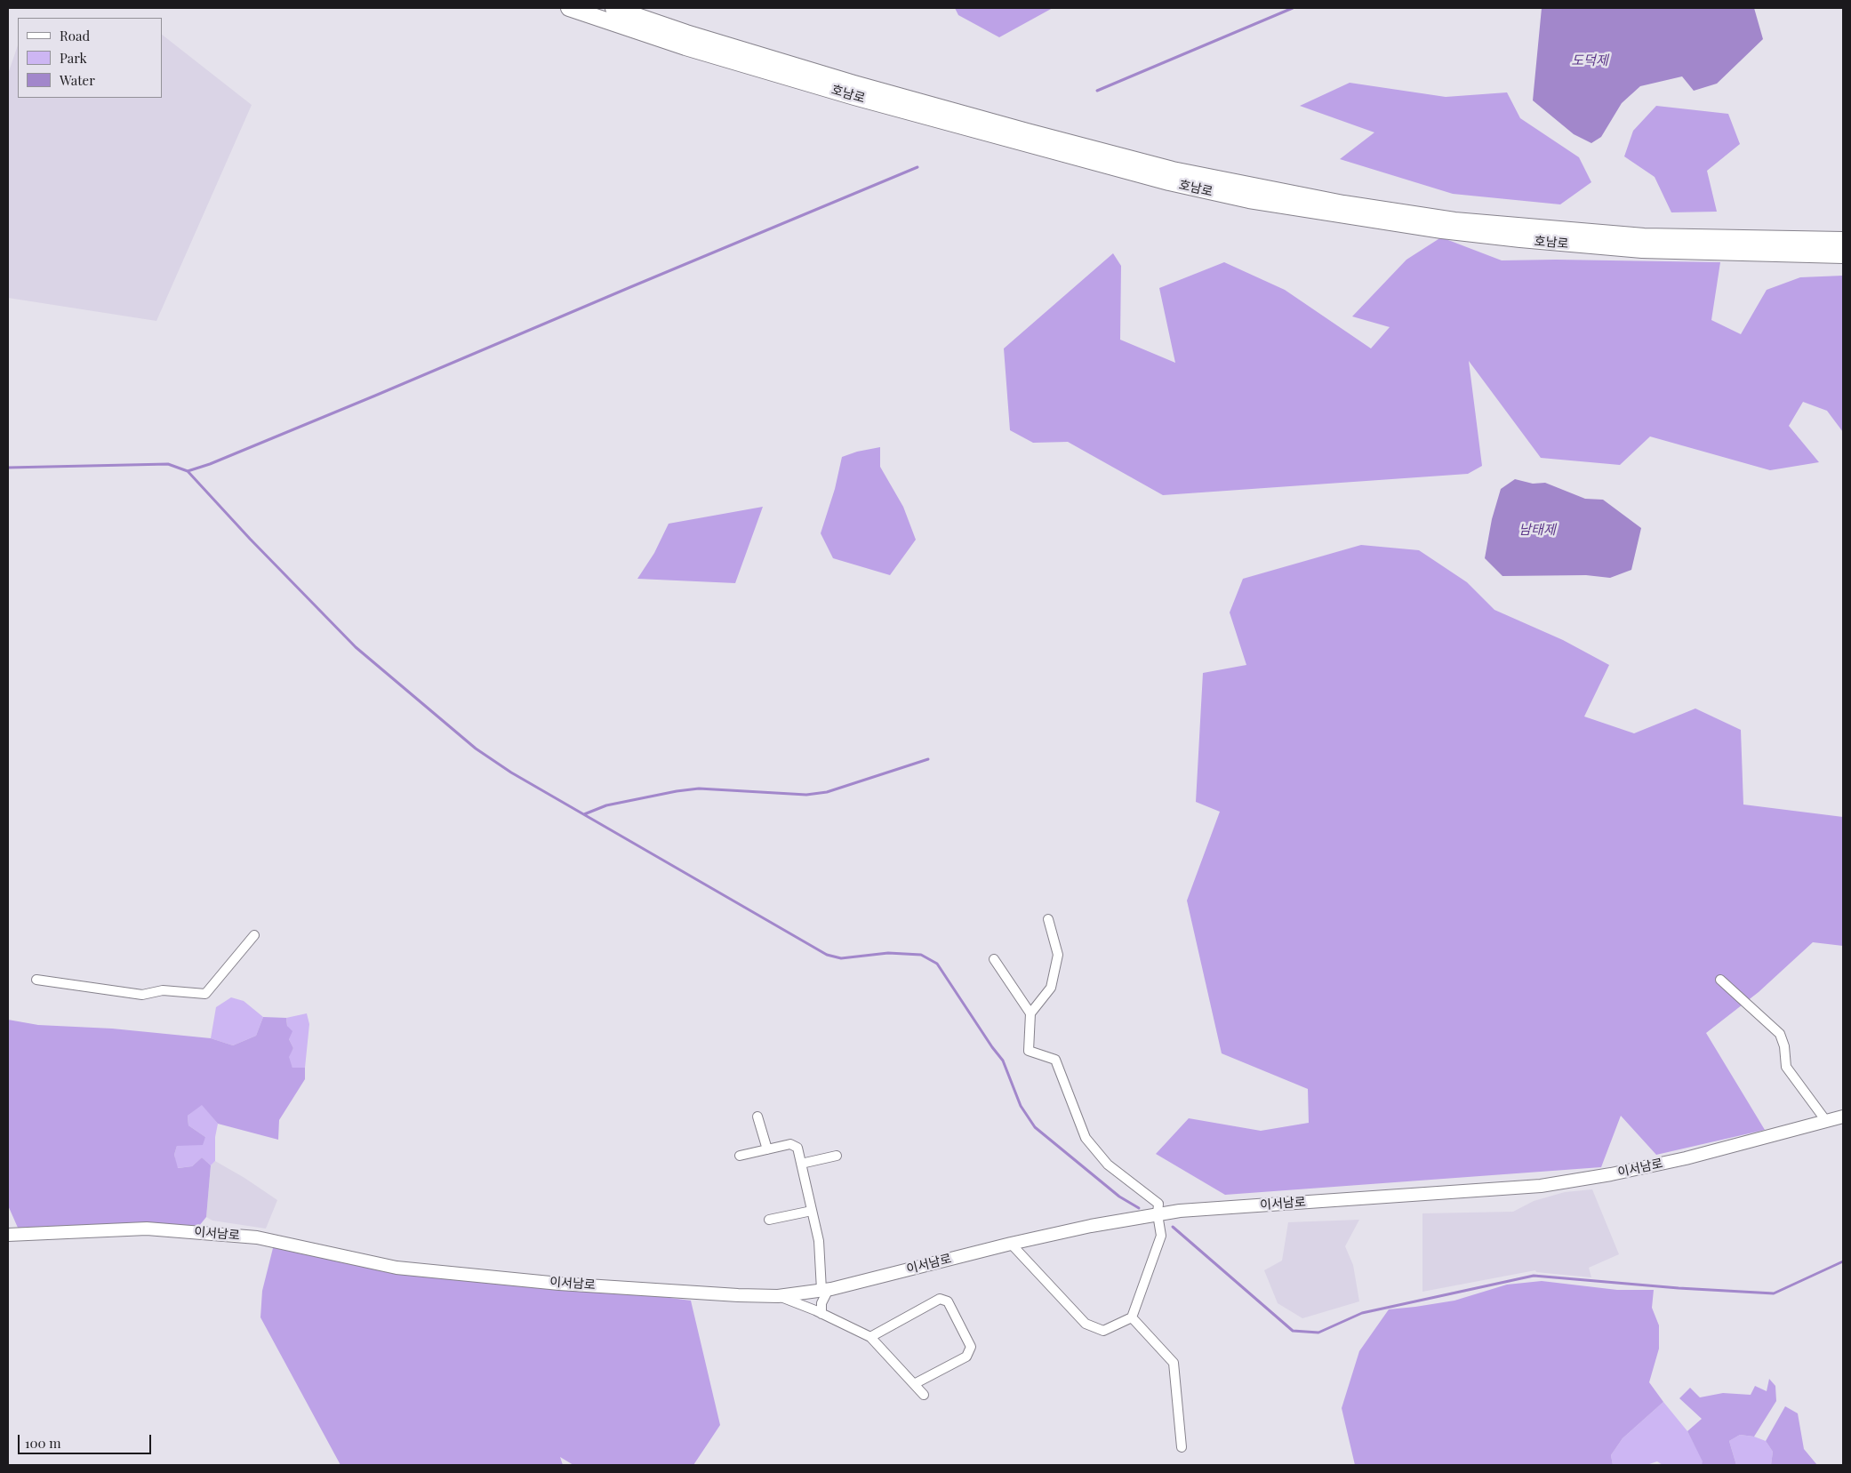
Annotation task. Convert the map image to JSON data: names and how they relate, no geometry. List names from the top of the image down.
{
  "streets": {
    "highway": ["호남로"],
    "main road": ["이서남로"]
  },
  "water": ["도덕제", "남태제"],
  "legend": ["Road", "Park", "Water"],
  "scale_bar": "100 m"
}
